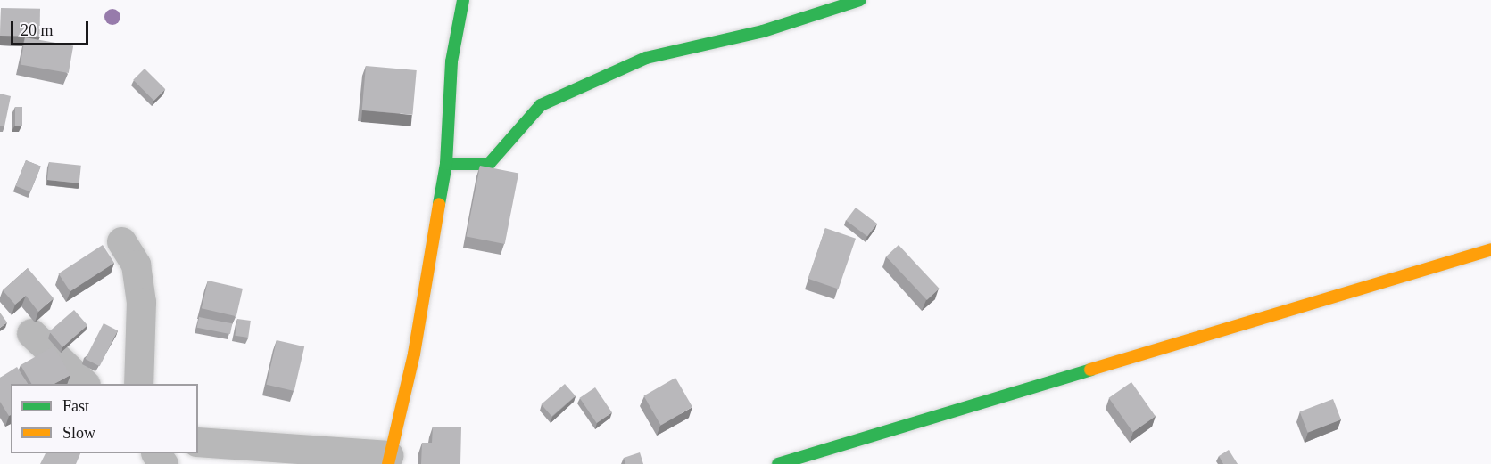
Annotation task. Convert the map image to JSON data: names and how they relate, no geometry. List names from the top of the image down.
{
  "legend": ["Fast", "Slow"],
  "scale_bar": "20 m"
}
